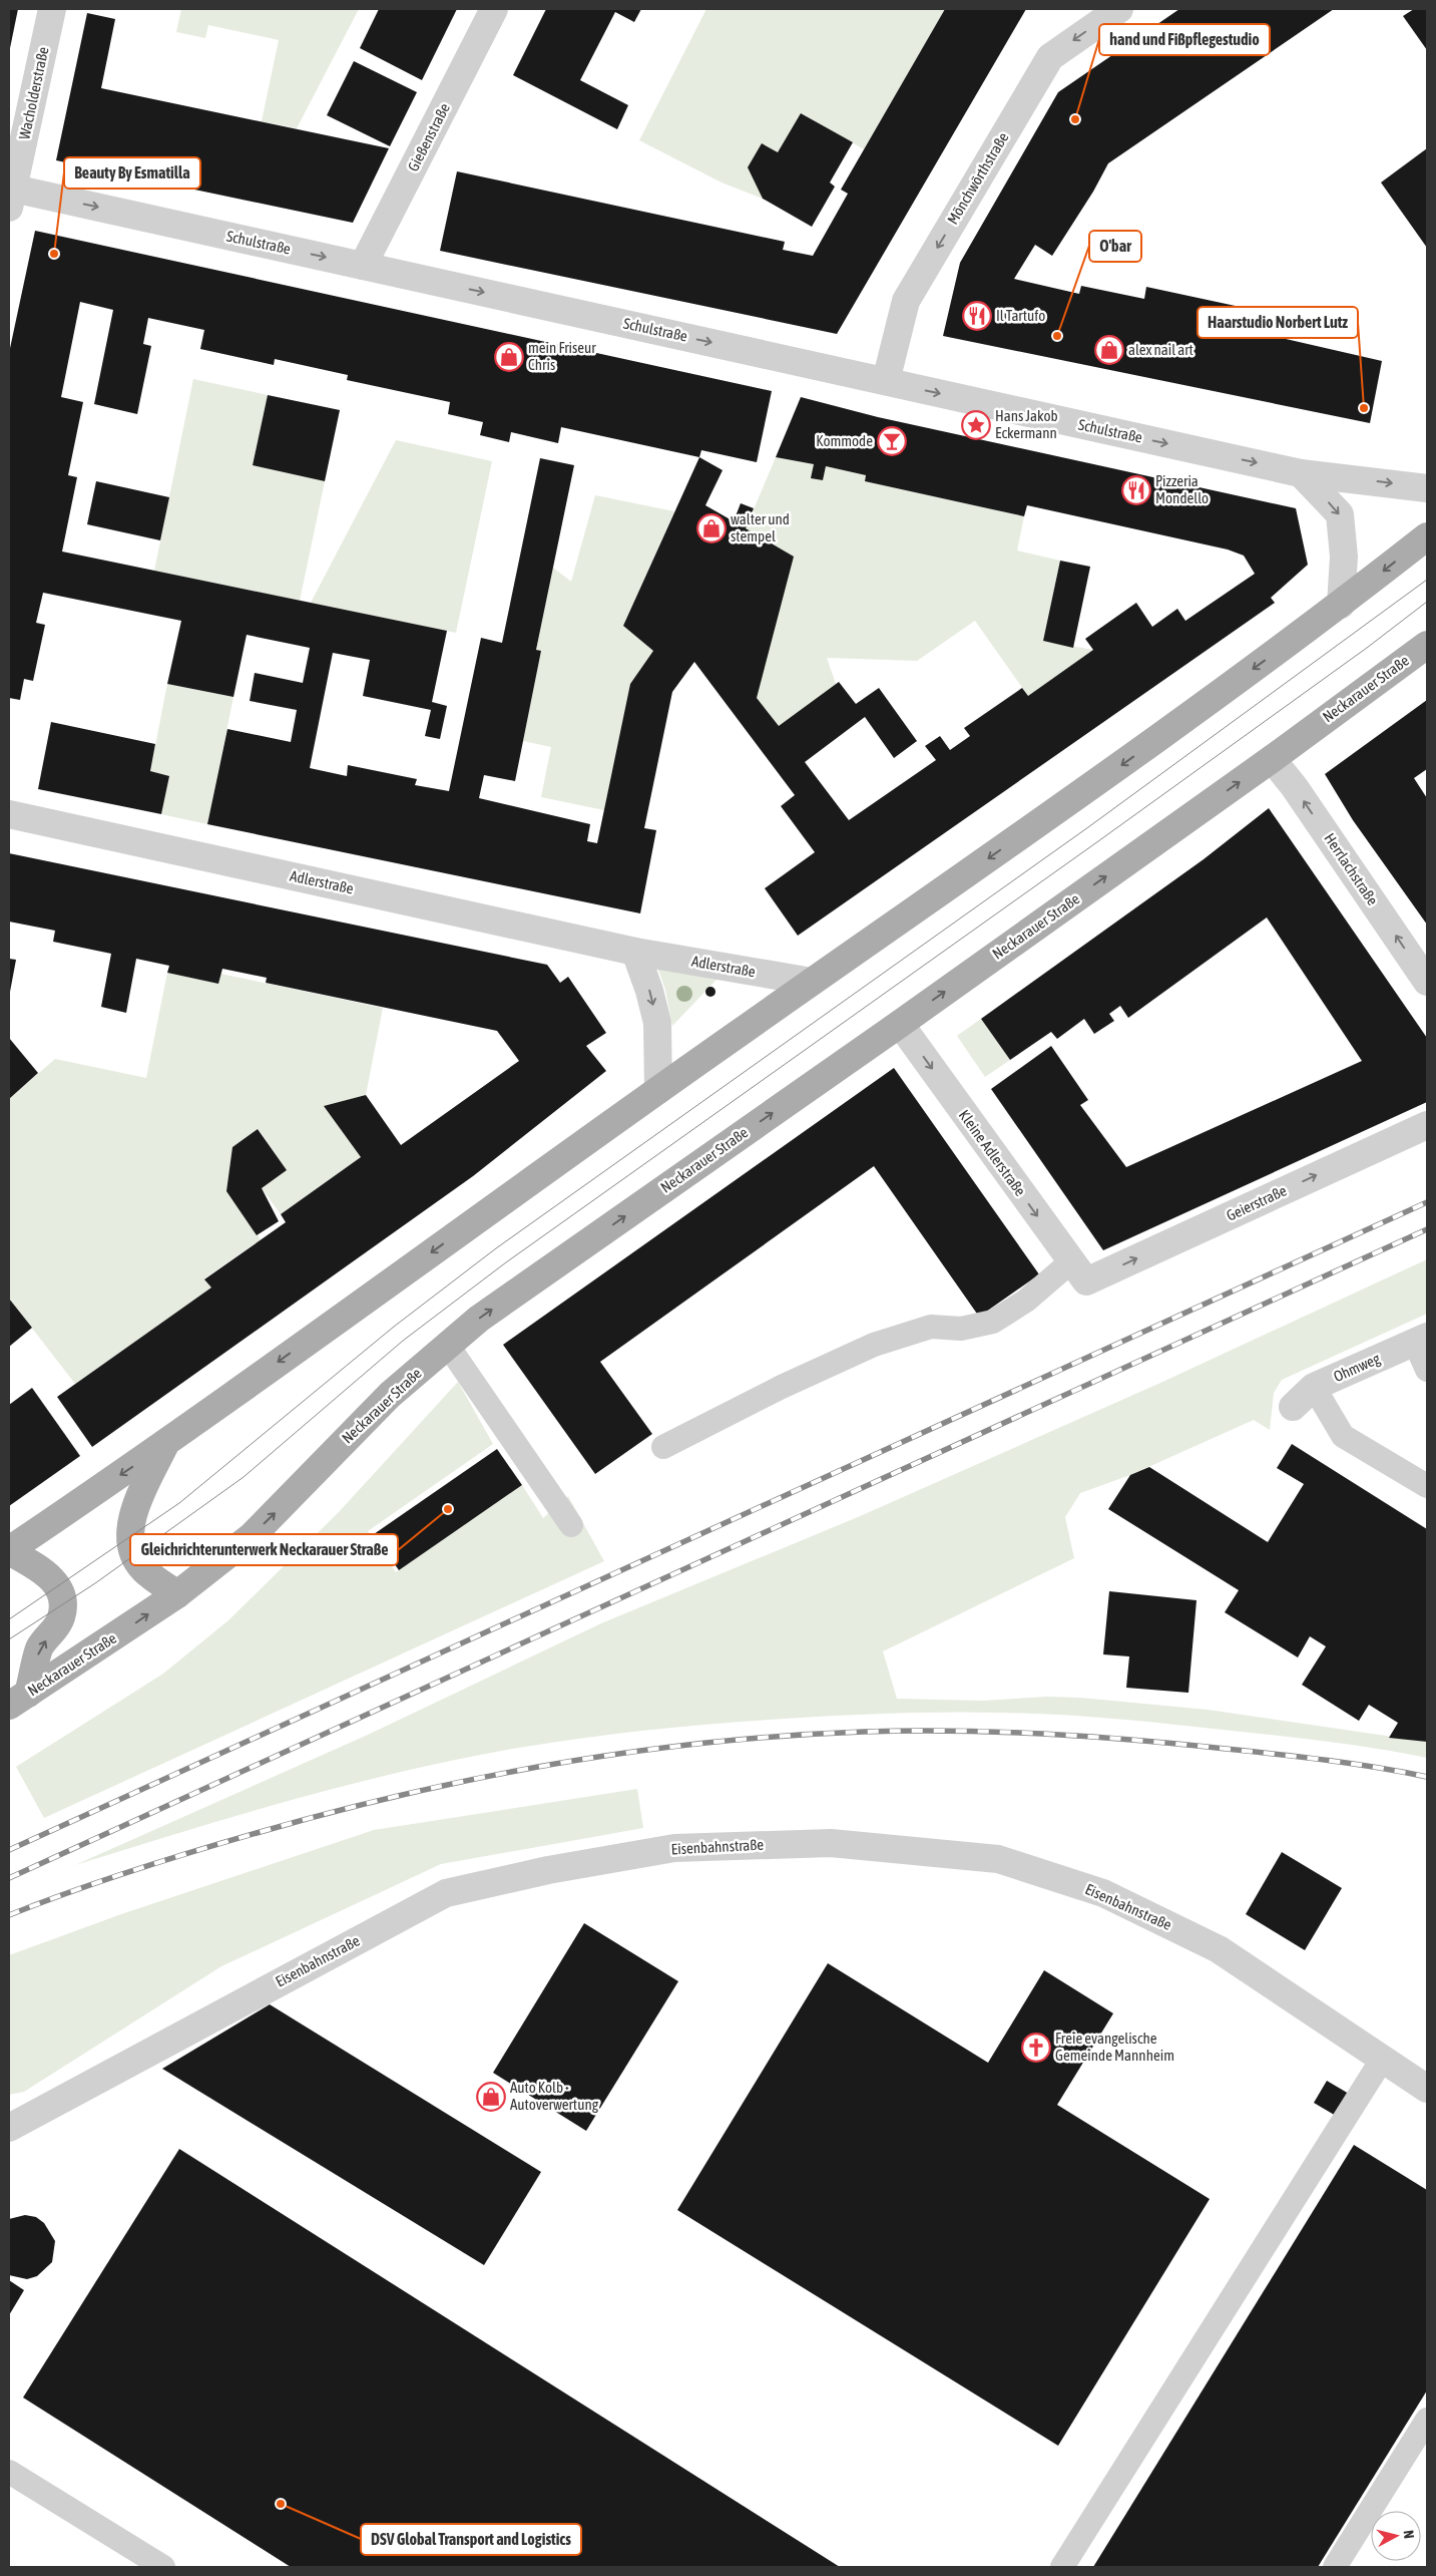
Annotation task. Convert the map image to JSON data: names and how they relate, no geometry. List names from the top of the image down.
{
  "streets": {
    "main road": ["Neckarauer Straße"],
    "street": [
      "Wacholderstraße",
      "Gießenstraße",
      "Mönchwörthstraße",
      "Schulstraße",
      "Herrlachstraße",
      "Adlerstraße",
      "Kleine Adlerstraße",
      "Geierstraße",
      "Ohmweg",
      "Eisenbahnstraße"
    ]
  },
  "crossings": [
    ["Wacholderstraße", "Schulstraße"],
    ["Gießenstraße", "Schulstraße"],
    ["Mönchwörthstraße", "Schulstraße"],
    ["Neckarauer Straße", "Herrlachstraße"],
    ["Neckarauer Straße", "Kleine Adlerstraße"],
    ["Kleine Adlerstraße", "Geierstraße"]
  ],
  "one_way": [
    "Mönchwörthstraße",
    "Schulstraße",
    "Herrlachstraße",
    "Kleine Adlerstraße",
    "Geierstraße"
  ],
  "places": {
    "other": [
      "hand und Fißpflegestudio",
      "Beauty By Esmatilla",
      "O'bar",
      "Haarstudio Norbert Lutz",
      "Gleichrichterunterwerk Neckarauer Straße",
      "DSV Global Transport and Logistics"
    ],
    "restaurant": ["Il Tartufo", "Pizzeria Mondello"],
    "shop": [
      "alex nail art",
      "mein Friseur Chris",
      "walter und stempel",
      "Auto Kolb - Autoverwertung"
    ],
    "place": ["Hans Jakob Eckermann"],
    "bar": ["Kommode"],
    "church": ["Freie evangelische Gemeinde Mannheim"]
  },
  "north": "right"
}
